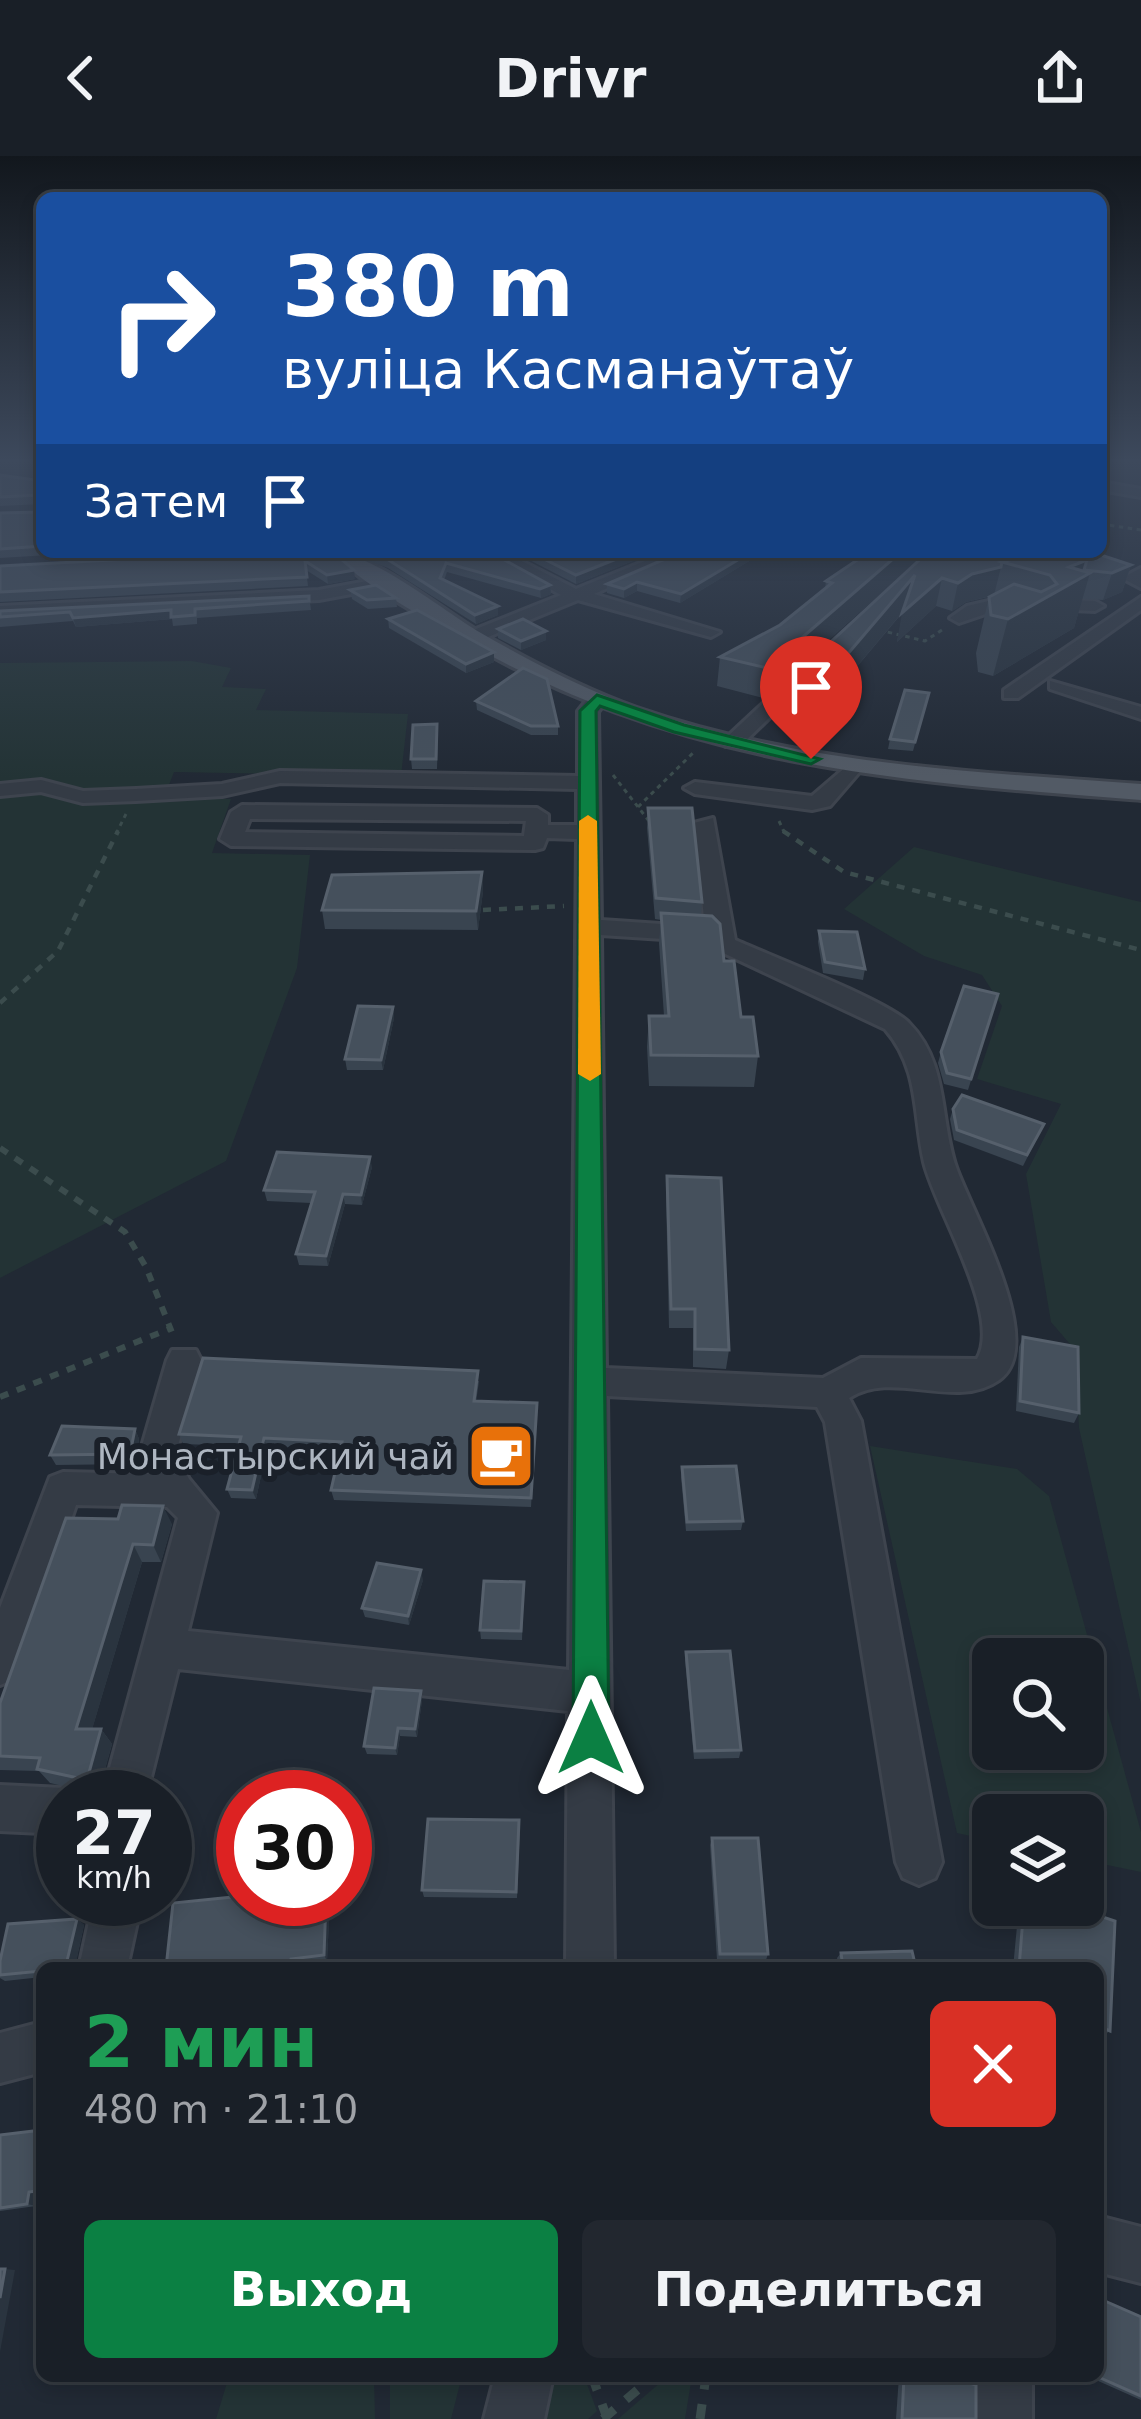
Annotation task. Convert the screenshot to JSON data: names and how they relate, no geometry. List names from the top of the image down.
{
  "places": {
    "cafe": ["Монастырский чай"]
  },
  "page": {
    "header": "Drivr",
    "turn": ["380 m", "вуліца Касманаўтаў"],
    "then": "Затем",
    "speed": "27 km/h",
    "limit": "30",
    "heading": ["2 мин", "480 m · 21:10"],
    "buttons": ["Выход", "Поделиться"]
  }
}
